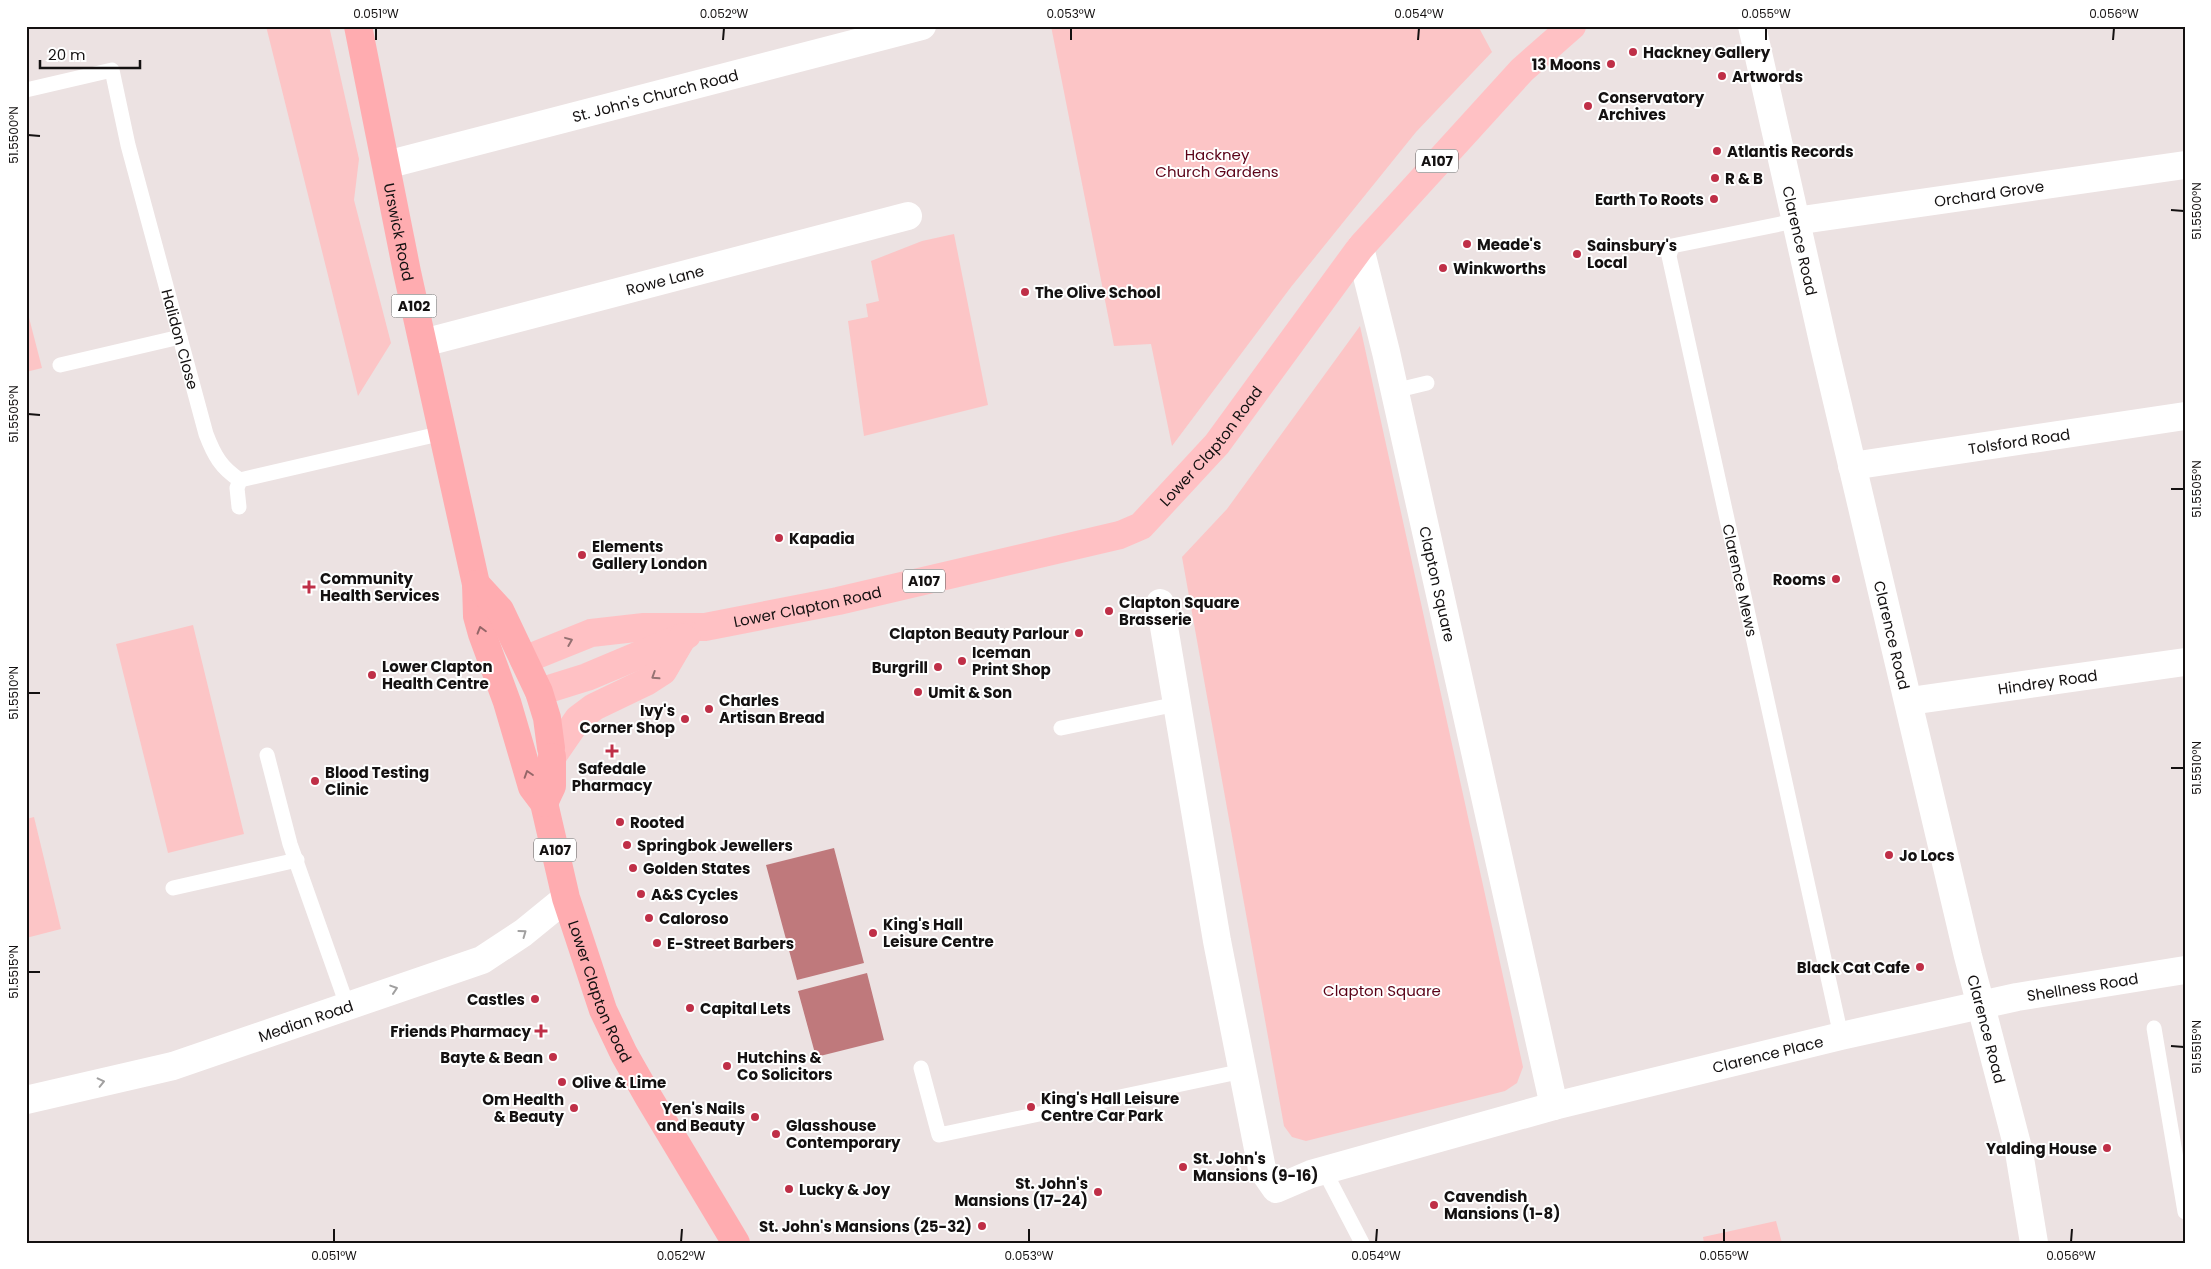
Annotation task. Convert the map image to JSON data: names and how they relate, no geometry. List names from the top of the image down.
{
  "streets": {
    "highway": [
      "A107",
      "Urswick Road",
      "A102",
      "Lower Clapton Road"
    ],
    "street": [
      "St. John's Church Road",
      "Orchard Grove",
      "Clarence Road",
      "Rowe Lane",
      "Tolsford Road",
      "Clapton Square",
      "Hindrey Road",
      "Shellness Road",
      "Median Road",
      "Clarence Place"
    ],
    "lane": ["Halidon Close", "Clarence Mews"]
  },
  "crossings": [
    ["St. John's Church Road", "Urswick Road"],
    ["Orchard Grove", "Clarence Road"],
    ["Orchard Grove", "Clarence Mews"],
    ["Urswick Road", "Rowe Lane"],
    ["Urswick Road", "Lower Clapton Road"],
    ["Clarence Road", "Tolsford Road"],
    ["Clarence Road", "Clarence Mews"],
    ["Clarence Road", "Hindrey Road"],
    ["Clarence Road", "Shellness Road"],
    ["Clarence Road", "Clarence Place"],
    ["Lower Clapton Road", "Clapton Square"],
    ["Lower Clapton Road", "Median Road"],
    ["Clarence Mews", "Clarence Place"],
    ["Clapton Square", "Clarence Place"],
    ["Shellness Road", "Clarence Place"]
  ],
  "one_way": ["Median Road"],
  "parks": ["Hackney Church Gardens", "Clapton Square"],
  "places": {
    "other": [
      "Hackney Gallery",
      "13 Moons",
      "Artwords",
      "Conservatory Archives",
      "Atlantis Records",
      "R & B",
      "Earth To Roots",
      "Meade's",
      "Sainsbury's Local",
      "Winkworths",
      "The Olive School",
      "Kapadia",
      "Elements Gallery London",
      "Rooms",
      "Clapton Square Brasserie",
      "Clapton Beauty Parlour",
      "Iceman Print Shop",
      "Burgrill",
      "Lower Clapton Health Centre",
      "Umit & Son",
      "Charles Artisan Bread",
      "Ivy's Corner Shop",
      "Blood Testing Clinic",
      "Rooted",
      "Springbok Jewellers",
      "Jo Locs",
      "Golden States",
      "A&S Cycles",
      "Caloroso",
      "King's Hall Leisure Centre",
      "E-Street Barbers",
      "Black Cat Cafe",
      "Castles",
      "Capital Lets",
      "Bayte & Bean",
      "Hutchins & Co Solicitors",
      "Olive & Lime",
      "King's Hall Leisure Centre Car Park",
      "Om Health & Beauty",
      "Yen's Nails and Beauty",
      "Glasshouse Contemporary",
      "Yalding House",
      "St. John's Mansions (9-16)",
      "Lucky & Joy",
      "St. John's Mansions (17-24)",
      "Cavendish Mansions (1-8)",
      "St. John's Mansions (25-32)"
    ],
    "health": ["Community Health Services", "Safedale Pharmacy", "Friends Pharmacy"]
  },
  "scale_bar": "20 m",
  "coordinates": [
    "0.051°W",
    "0.052°W",
    "0.053°W",
    "0.054°W",
    "0.055°W",
    "0.056°W",
    "51.5500°N",
    "51.5505°N",
    "51.5510°N",
    "51.5515°N"
  ]
}
